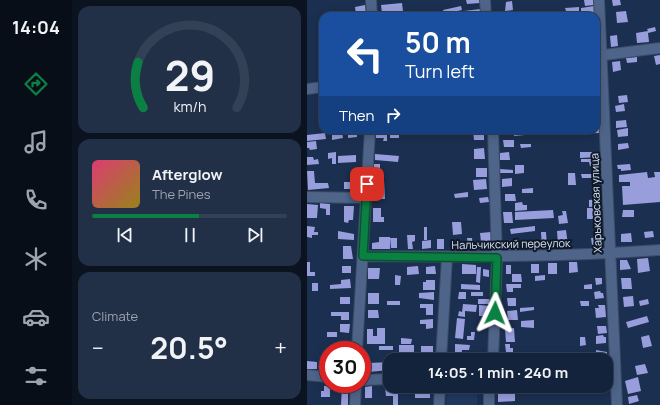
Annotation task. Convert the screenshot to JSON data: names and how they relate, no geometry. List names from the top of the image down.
{
  "streets": {
    "street": ["Харьковская улица", "Нальчикский переулок"]
  },
  "crossings": [
    ["Харьковская улица", "Нальчикский переулок"]
  ],
  "page": {
    "tabs": "14:04",
    "turn": ["50 m", "Turn left"],
    "then": "Then",
    "song": ["Afterglow", "The Pines"],
    "tile": "Climate",
    "heat": ["−", "20.5°", "+"],
    "limit": "30",
    "trip": "14:05 · 1 min · 240 m",
    "gauge": ["29", "km/h"]
  }
}
